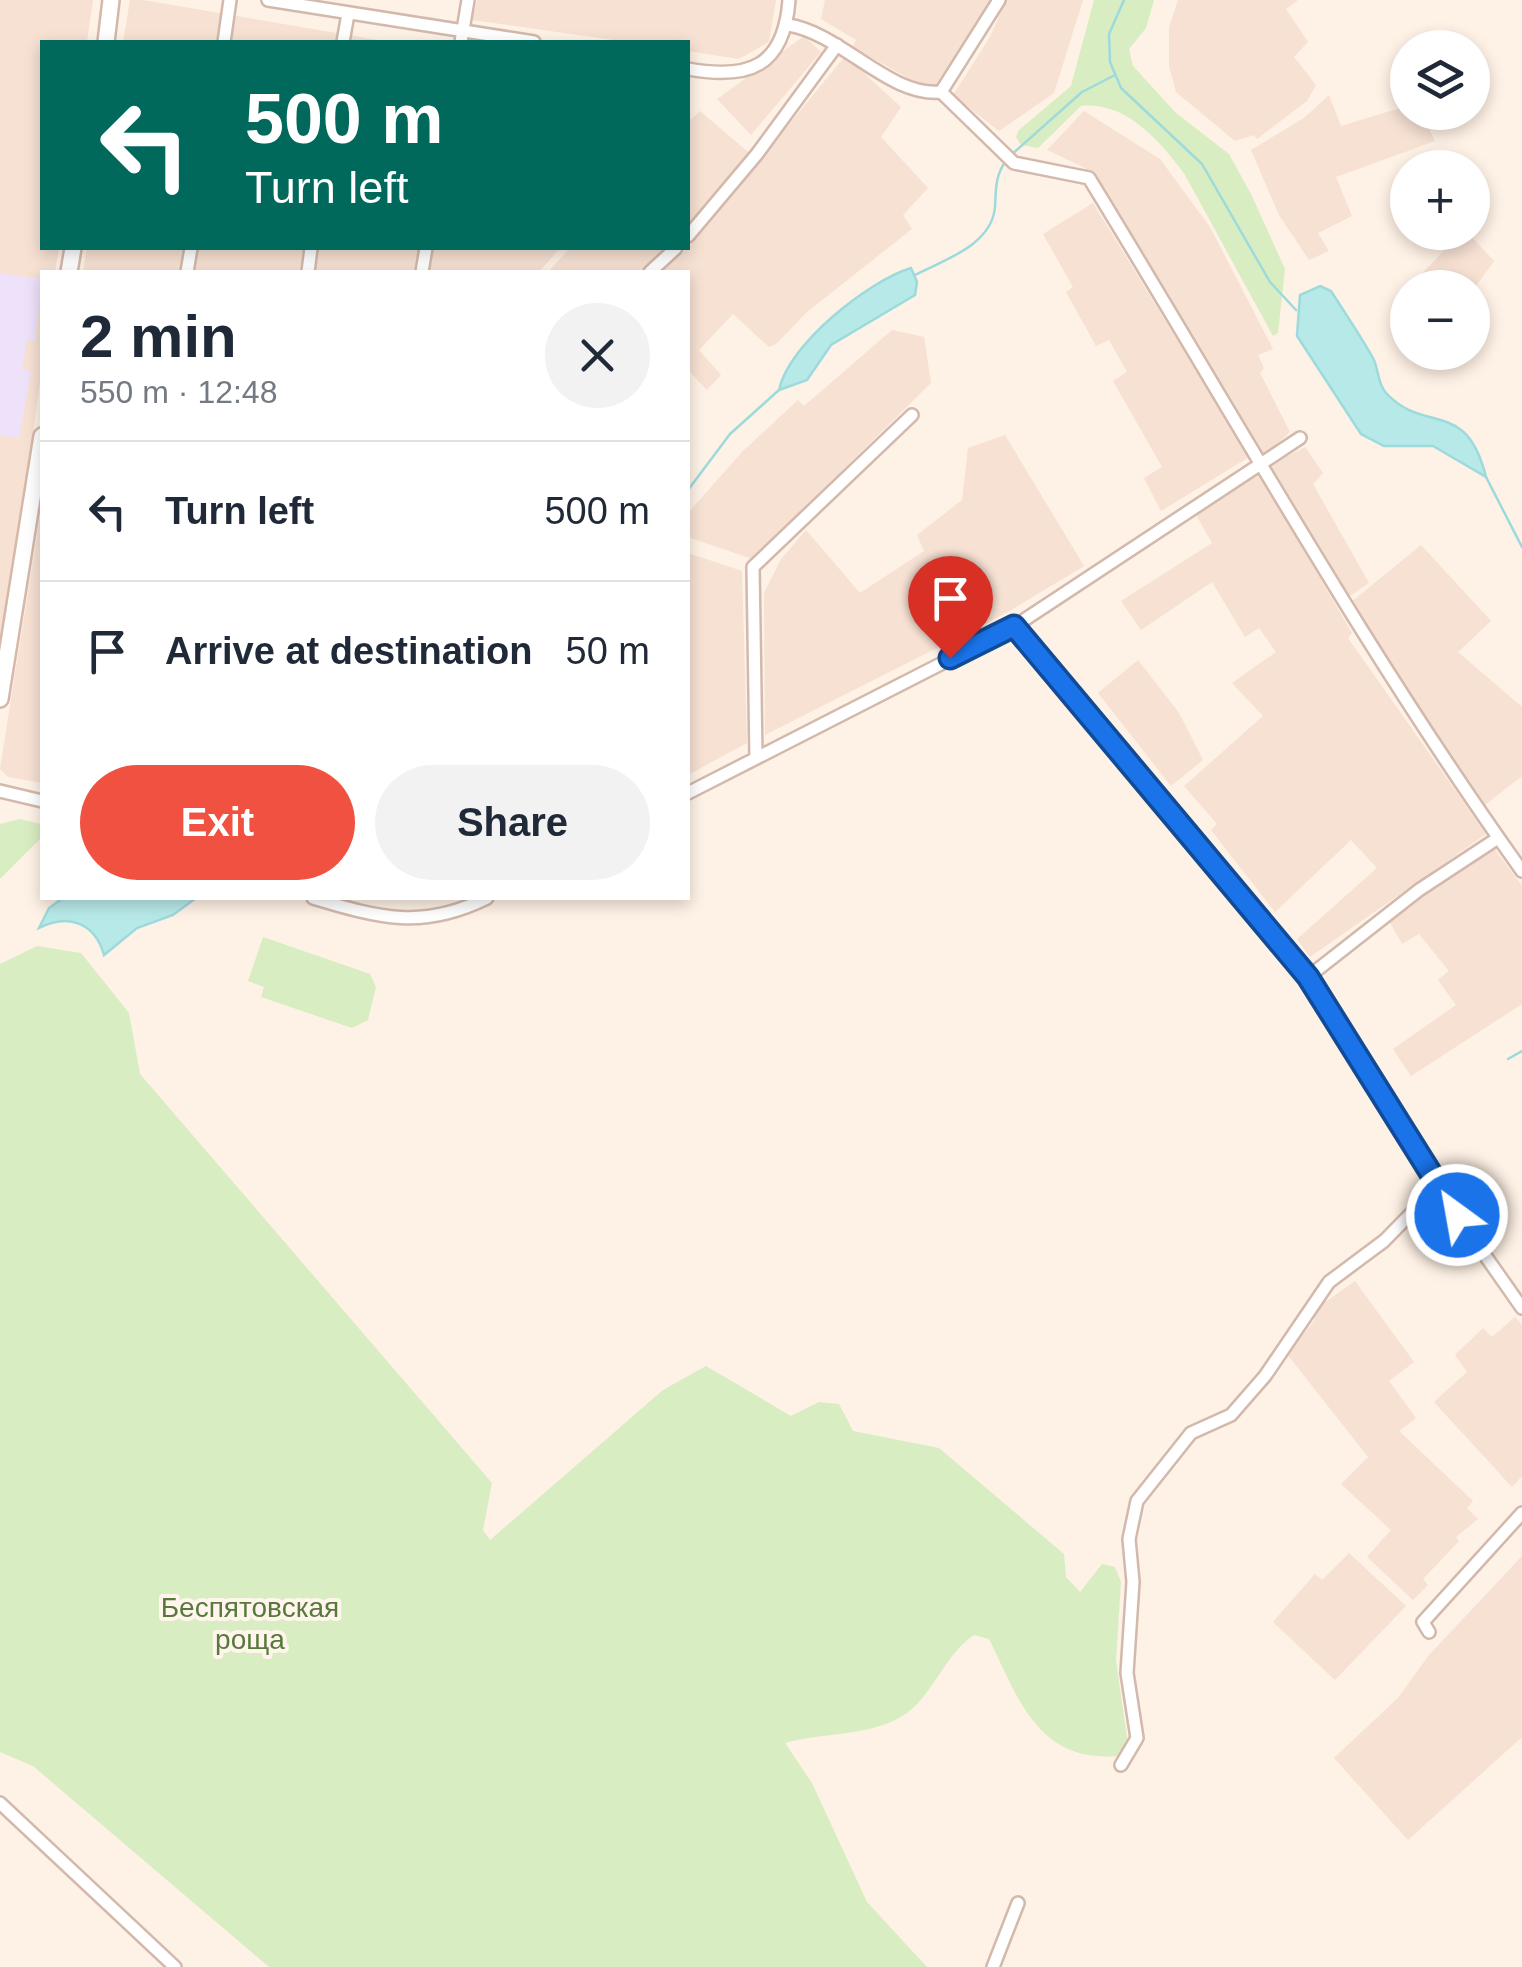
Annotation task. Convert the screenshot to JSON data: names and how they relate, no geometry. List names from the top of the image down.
{
  "parks": ["Беспятовская роща"],
  "page": {
    "map_buttons": ["+", "−"],
    "turn": ["500 m", "Turn left"],
    "heading": ["2 min", "550 m · 12:48"],
    "list": [
      {
        "name": "Turn left",
        "value": "500 m"
      },
      {
        "name": "Arrive at destination",
        "value": "50 m"
      }
    ],
    "buttons": ["Exit", "Share"]
  }
}
